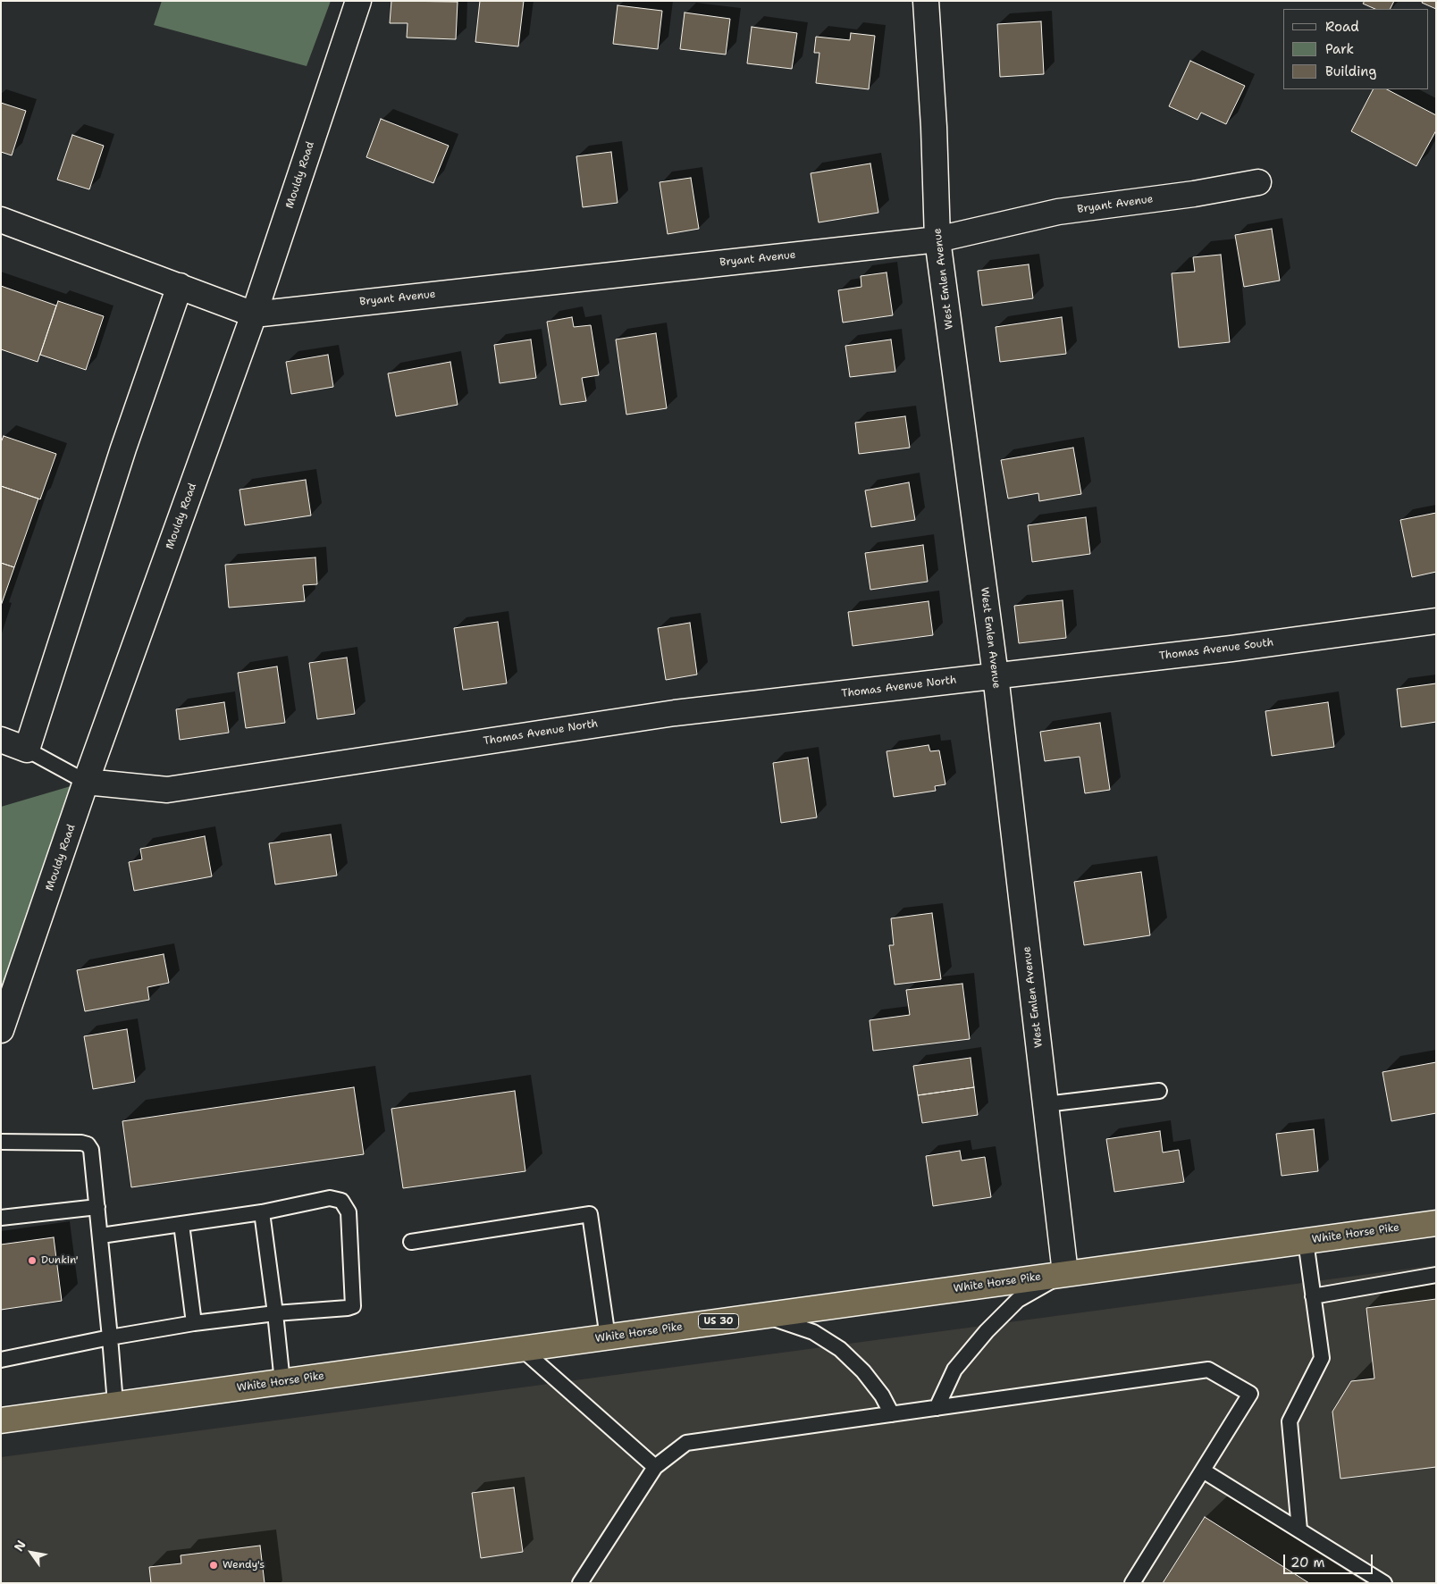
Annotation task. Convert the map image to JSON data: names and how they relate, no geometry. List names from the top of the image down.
{
  "streets": {
    "highway": ["White Horse Pike", "US 30"],
    "street": [
      "Mouldy Road",
      "Bryant Avenue",
      "West Emlen Avenue",
      "Thomas Avenue South",
      "Thomas Avenue North"
    ]
  },
  "crossings": [
    ["Mouldy Road", "Bryant Avenue"],
    ["Mouldy Road", "Thomas Avenue North"],
    ["Bryant Avenue", "West Emlen Avenue"],
    ["West Emlen Avenue", "Thomas Avenue South"],
    ["West Emlen Avenue", "Thomas Avenue North"],
    ["West Emlen Avenue", "White Horse Pike"],
    ["Thomas Avenue South", "Thomas Avenue North"]
  ],
  "places": ["Dunkin'", "Wendy's"],
  "legend": ["Road", "Park", "Building"],
  "scale_bar": "20 m",
  "north": "top left"
}
